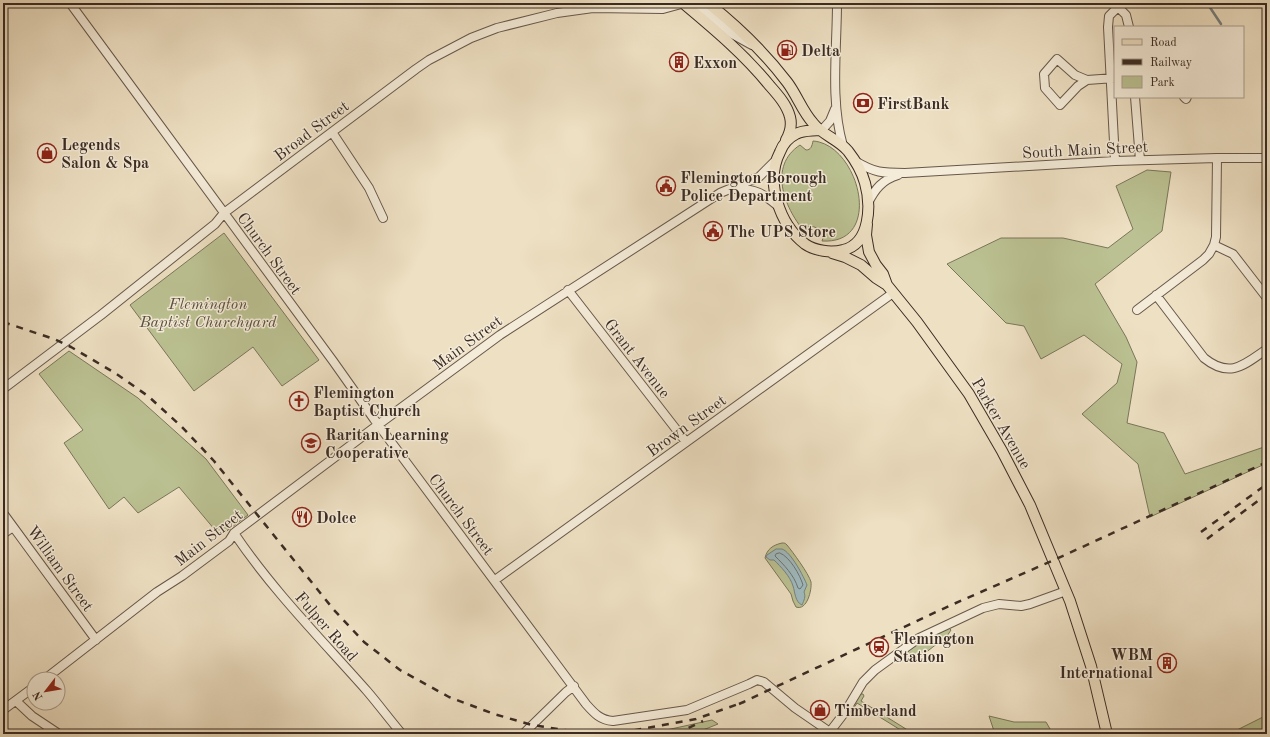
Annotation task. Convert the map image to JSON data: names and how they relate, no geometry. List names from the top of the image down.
{
  "streets": {
    "main road": ["Parker Avenue"],
    "street": [
      "Broad Street",
      "South Main Street",
      "Church Street",
      "Main Street",
      "Grant Avenue",
      "Brown Street",
      "William Street",
      "Fulper Road"
    ]
  },
  "crossings": [
    ["Broad Street", "Church Street"],
    ["South Main Street", "Main Street"],
    ["South Main Street", "Parker Avenue"],
    ["Church Street", "Main Street"],
    ["Church Street", "Brown Street"],
    ["Main Street", "Grant Avenue"],
    ["Main Street", "Parker Avenue"],
    ["Main Street", "William Street"],
    ["Main Street", "Fulper Road"],
    ["Grant Avenue", "Brown Street"],
    ["Parker Avenue", "Brown Street"]
  ],
  "parks": ["Flemington Baptist Churchyard"],
  "places": {
    "fuel station": ["Delta"],
    "building": ["Exxon", "WBM International"],
    "bank": ["FirstBank"],
    "shop": ["Legends Salon & Spa", "Timberland"],
    "public building": ["Flemington Borough Police Department", "The UPS Store"],
    "church": ["Flemington Baptist Church"],
    "school or university": ["Raritan Learning Cooperative"],
    "restaurant": ["Dolce"],
    "station": ["Flemington Station"]
  },
  "legend": ["Road", "Railway", "Park"],
  "north": "bottom left"
}
